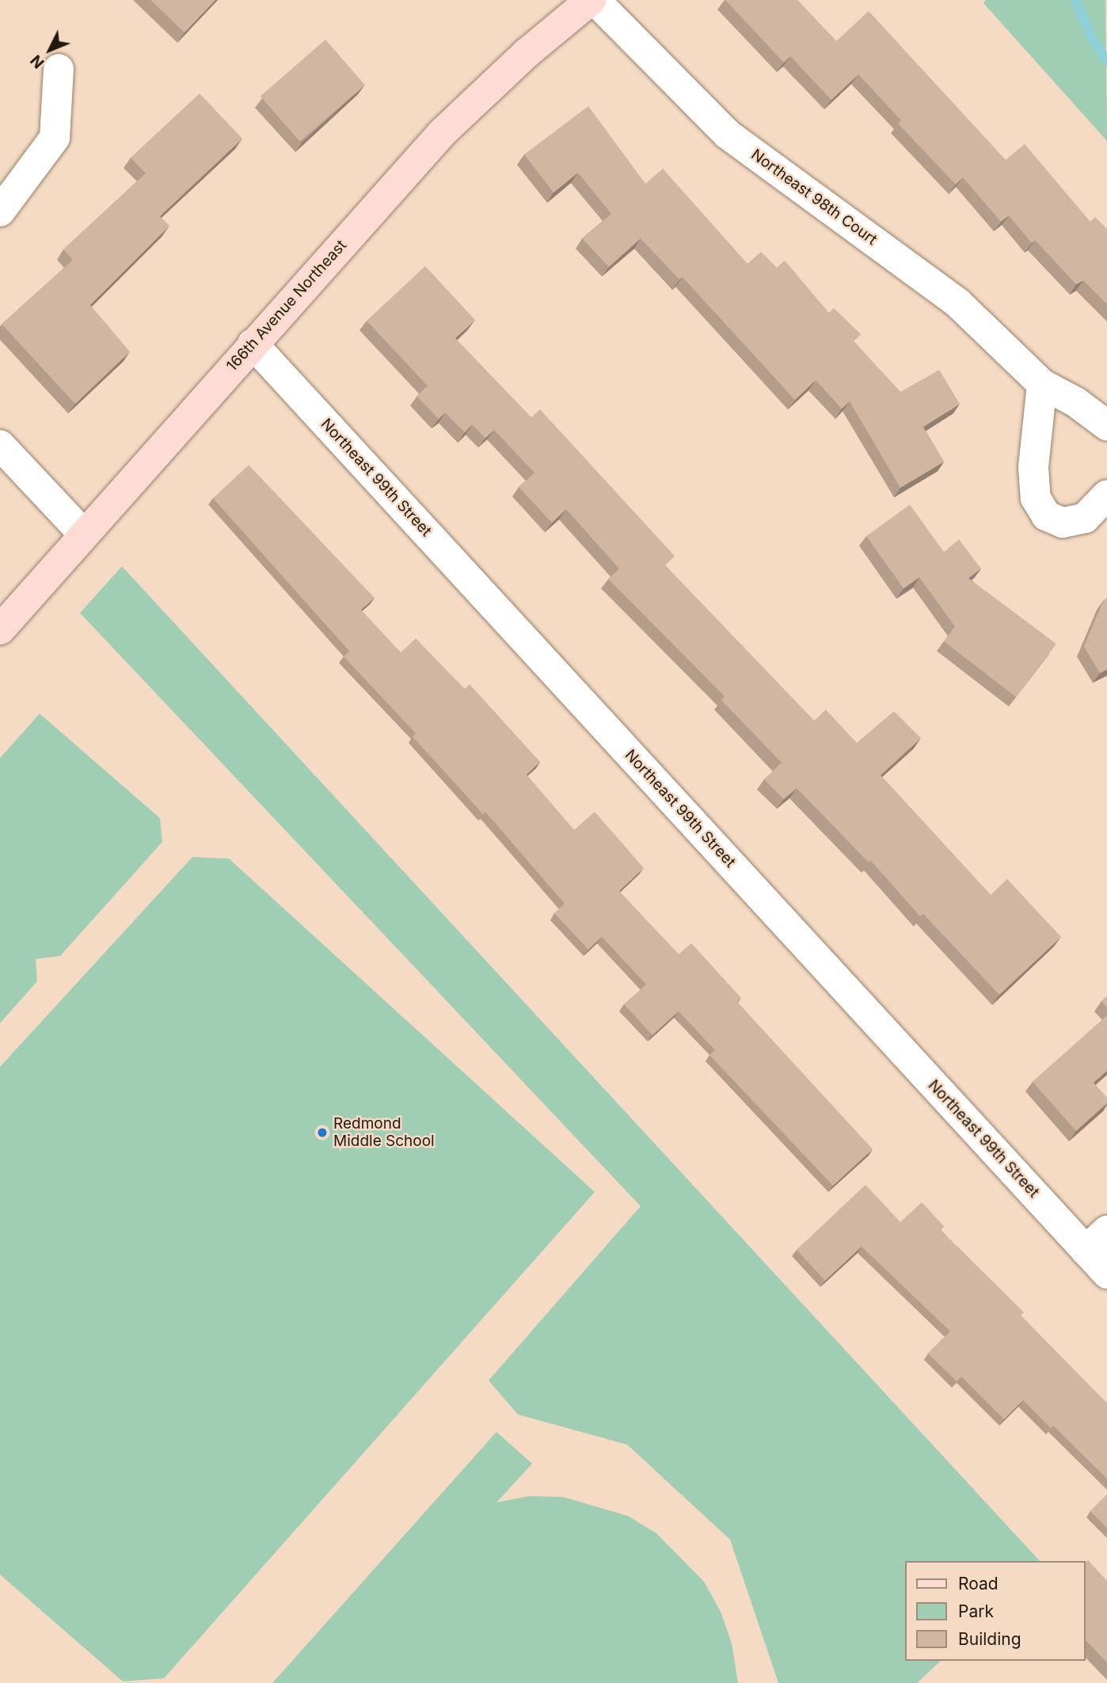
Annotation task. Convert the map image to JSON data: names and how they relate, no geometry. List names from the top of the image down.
{
  "streets": {
    "street": ["Northeast 98th Court", "166th Avenue Northeast", "Northeast 99th Street"]
  },
  "crossings": [
    ["Northeast 98th Court", "166th Avenue Northeast"],
    ["166th Avenue Northeast", "Northeast 99th Street"]
  ],
  "places": ["Redmond Middle School"],
  "legend": ["Road", "Park", "Building"],
  "north": "bottom left"
}
